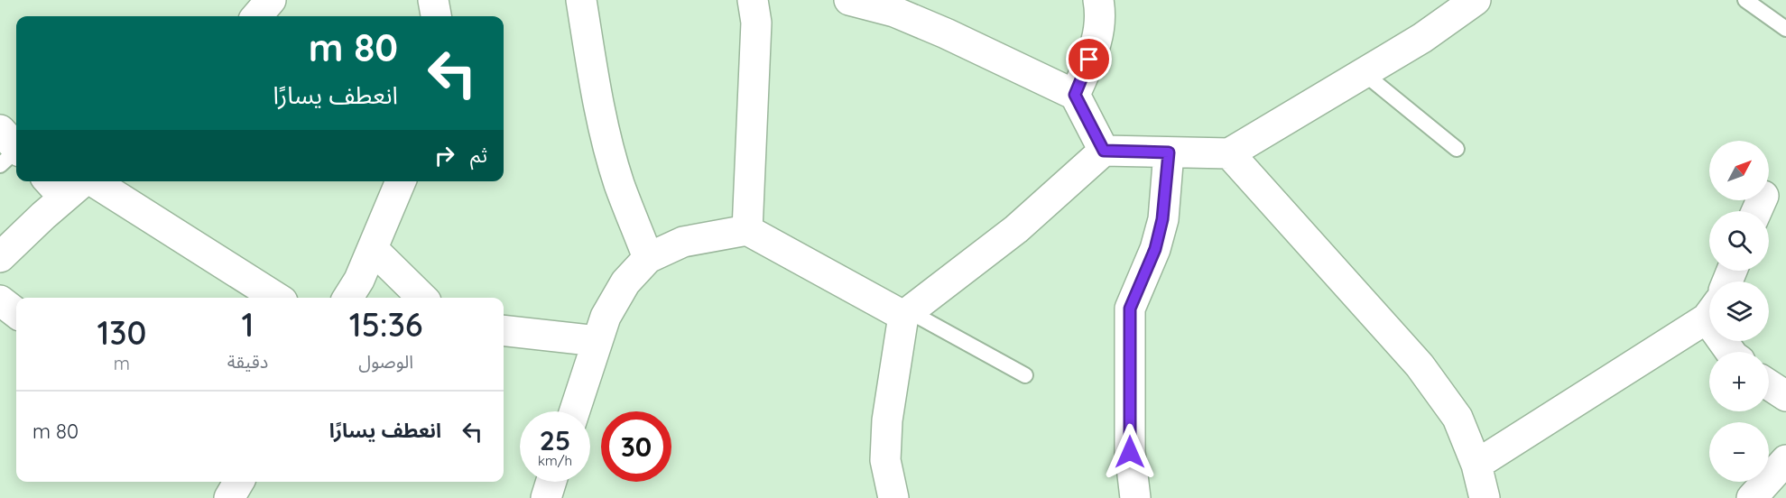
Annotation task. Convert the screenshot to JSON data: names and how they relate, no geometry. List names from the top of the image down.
{
  "north": "top right",
  "page": {
    "turn": ["80 m", "انعطف يسارًا"],
    "then": "ثم",
    "map_buttons": ["+", "−"],
    "eta": [
      "15:36",
      "الوصول",
      "1",
      "دقيقة",
      "130",
      "m"
    ],
    "list": [
      {
        "name": "انعطف يسارًا",
        "value": "80 m"
      }
    ],
    "speed": "25 km/h",
    "limit": "30"
  }
}
